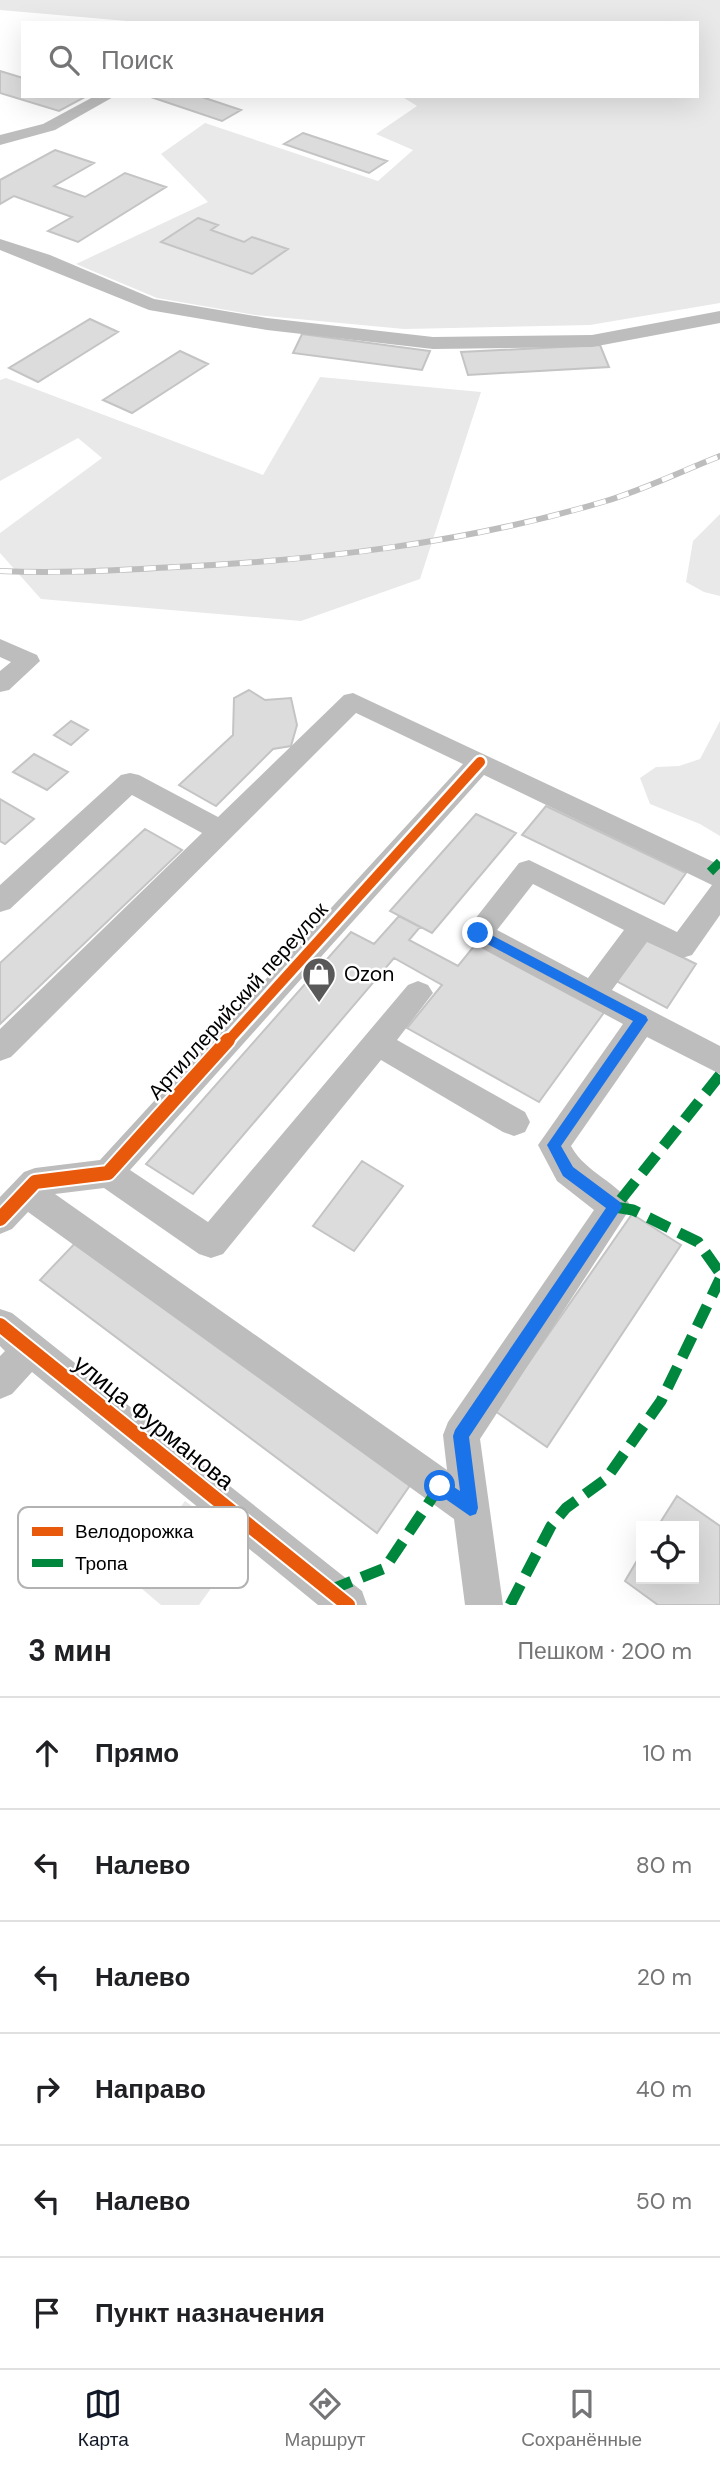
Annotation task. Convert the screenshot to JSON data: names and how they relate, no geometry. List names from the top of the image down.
{
  "streets": {
    "street": ["Артиллерийский переулок", "улица Фурманова"]
  },
  "places": {
    "shop": ["Ozon"]
  },
  "legend": ["Велодорожка", "Тропа"],
  "page": {
    "search": "Поиск",
    "heading": ["3 мин", "Пешком · 200 m"],
    "list": [
      ["Прямо", "10 m"],
      ["Налево", "80 m"],
      ["Налево", "20 m"],
      ["Направо", "40 m"],
      ["Налево", "50 m"],
      "Пункт назначения"
    ],
    "nav": ["Карта", "Маршрут", "Сохранённые"]
  }
}
